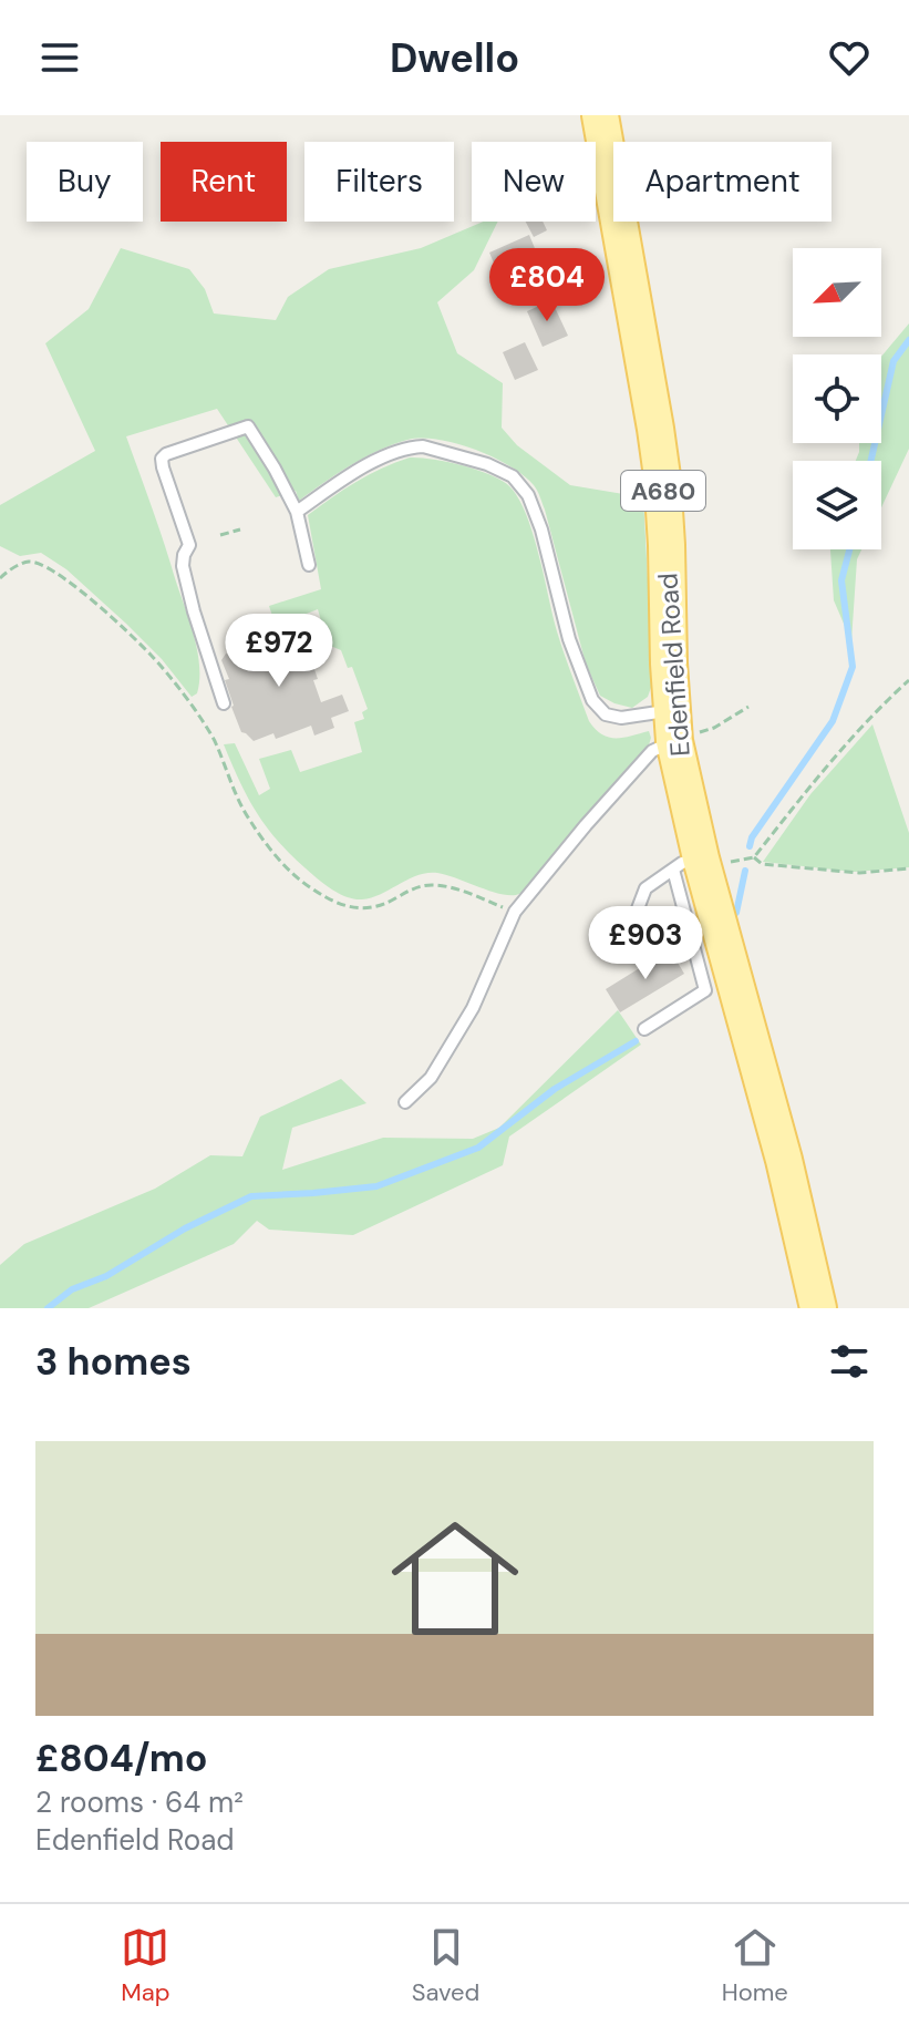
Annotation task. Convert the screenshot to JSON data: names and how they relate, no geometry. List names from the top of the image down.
{
  "streets": {
    "main road": ["A680", "Edenfield Road"]
  },
  "north": "bottom left",
  "page": {
    "header": "Dwello",
    "chip": [
      "Buy",
      "Rent",
      "Filters",
      "New",
      "Apartment"
    ],
    "price": ["£804", "£972", "£903"],
    "heading": "3 homes",
    "list": [
      {
        "name": "£804/mo",
        "note": "2 rooms · 64 m² · Edenfield Road"
      }
    ],
    "tabs": ["Map", "Saved", "Home"]
  }
}
